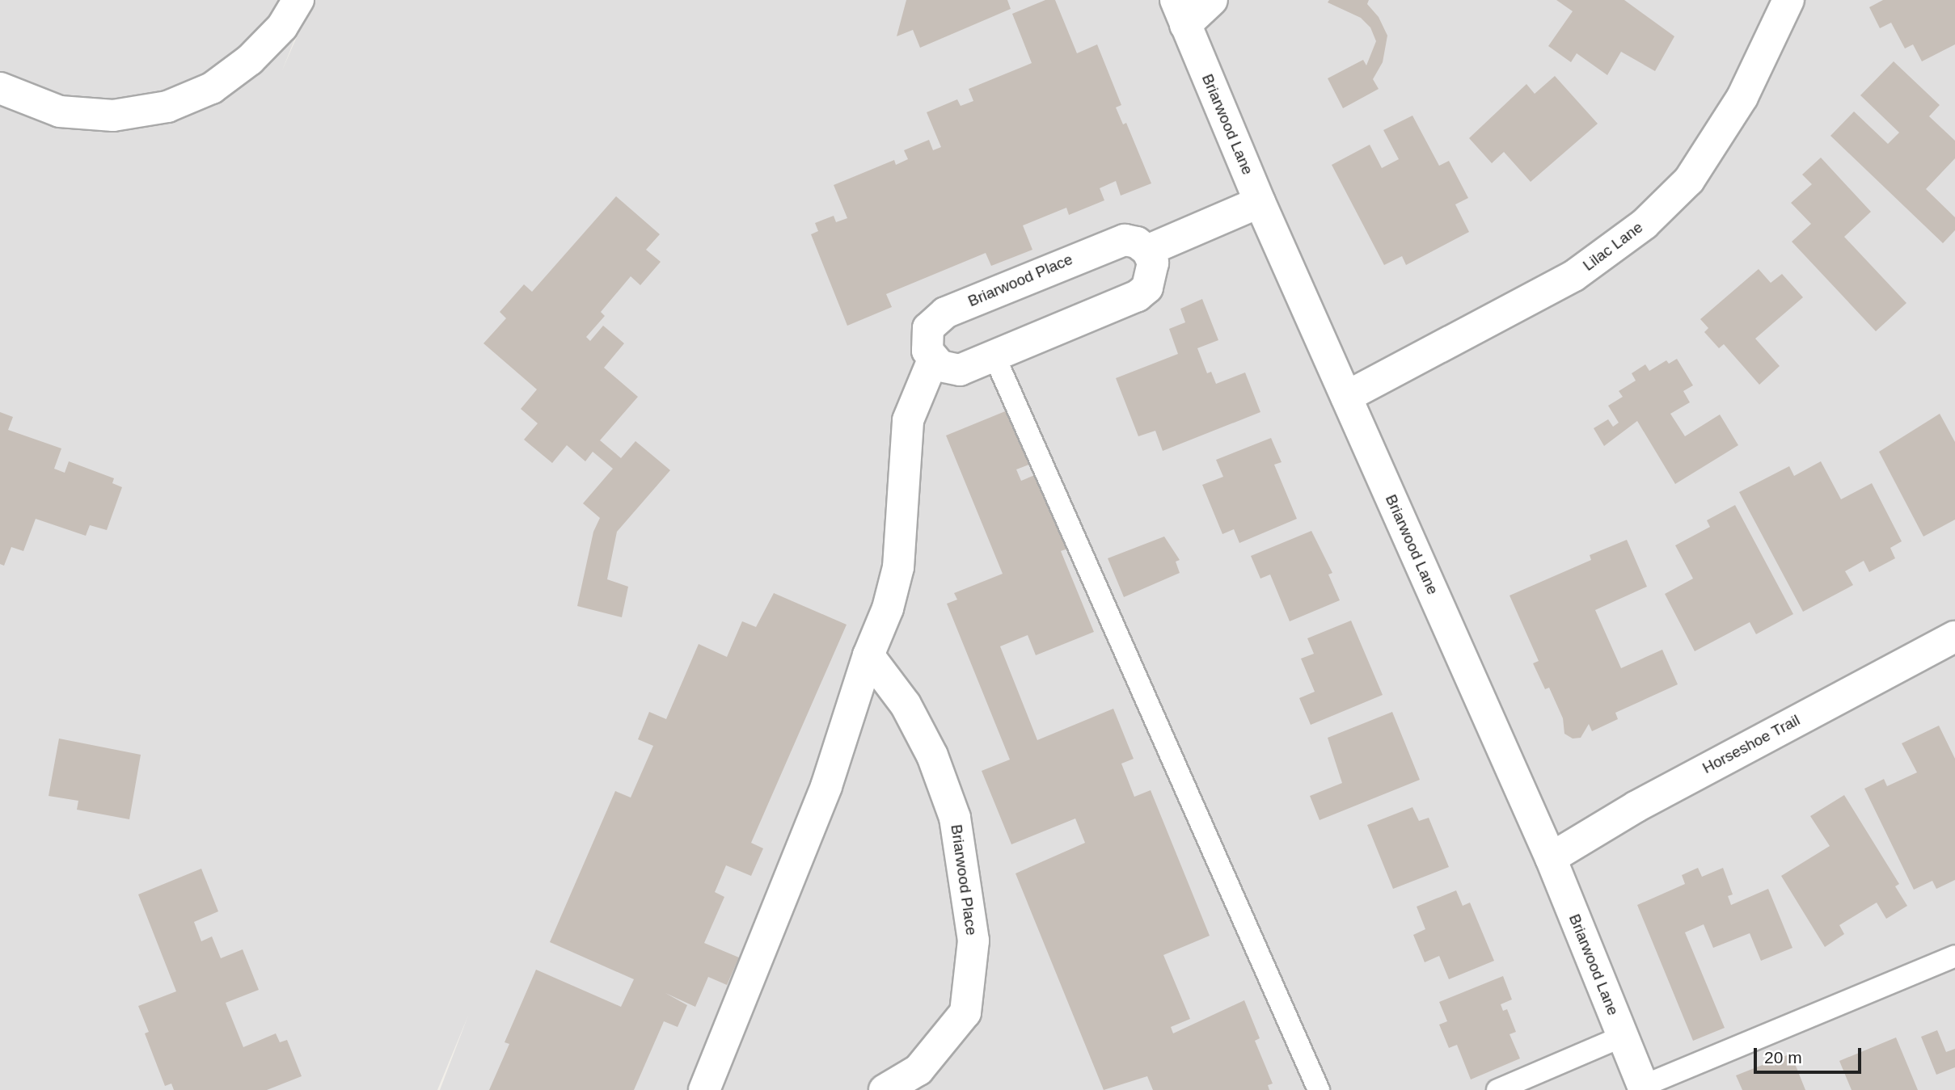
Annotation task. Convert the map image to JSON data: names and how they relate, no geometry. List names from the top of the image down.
{
  "streets": {
    "street": [
      "Briarwood Lane",
      "Lilac Lane",
      "Briarwood Place",
      "Horseshoe Trail"
    ]
  },
  "crossings": [
    ["Briarwood Lane", "Lilac Lane"],
    ["Briarwood Lane", "Horseshoe Trail"]
  ],
  "scale_bar": "20 m"
}
